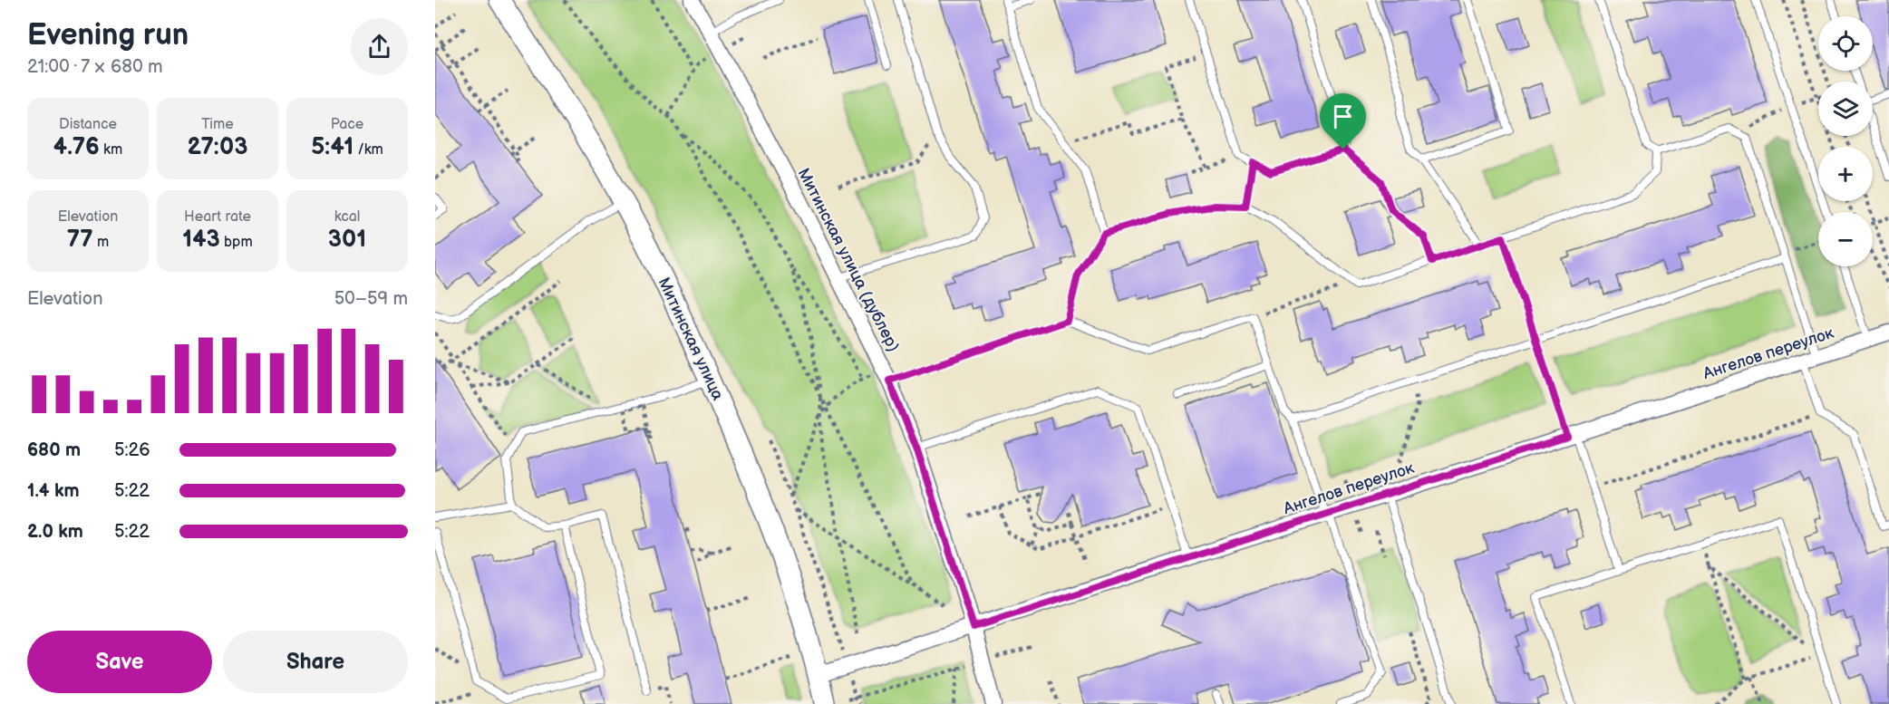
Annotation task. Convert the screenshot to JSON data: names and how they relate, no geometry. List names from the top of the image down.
{
  "streets": {
    "main road": ["Митинская улица"],
    "street": ["Митинская улица (дублер)", "Ангелов переулок"]
  },
  "crossings": [
    ["Митинская улица (дублер)", "Ангелов переулок"],
    ["Митинская улица", "Ангелов переулок"]
  ],
  "page": {
    "heading": ["Evening run", "21:00 · 7 × 680 m"],
    "map_buttons": ["+", "−"],
    "stats": [
      ["Distance", "4.76 km"],
      ["Time", "27:03"],
      ["Pace", "5:41 /km"],
      ["Elevation", "77 m"],
      ["Heart rate", "143 bpm"],
      ["kcal", "301"]
    ],
    "chart": ["Elevation", "50–59 m"],
    "list": [
      {
        "name": "680 m",
        "note": "5:26"
      },
      {
        "name": "1.4 km",
        "note": "5:22"
      },
      {
        "name": "2.0 km",
        "note": "5:22"
      }
    ],
    "buttons": ["Save", "Share"]
  }
}
